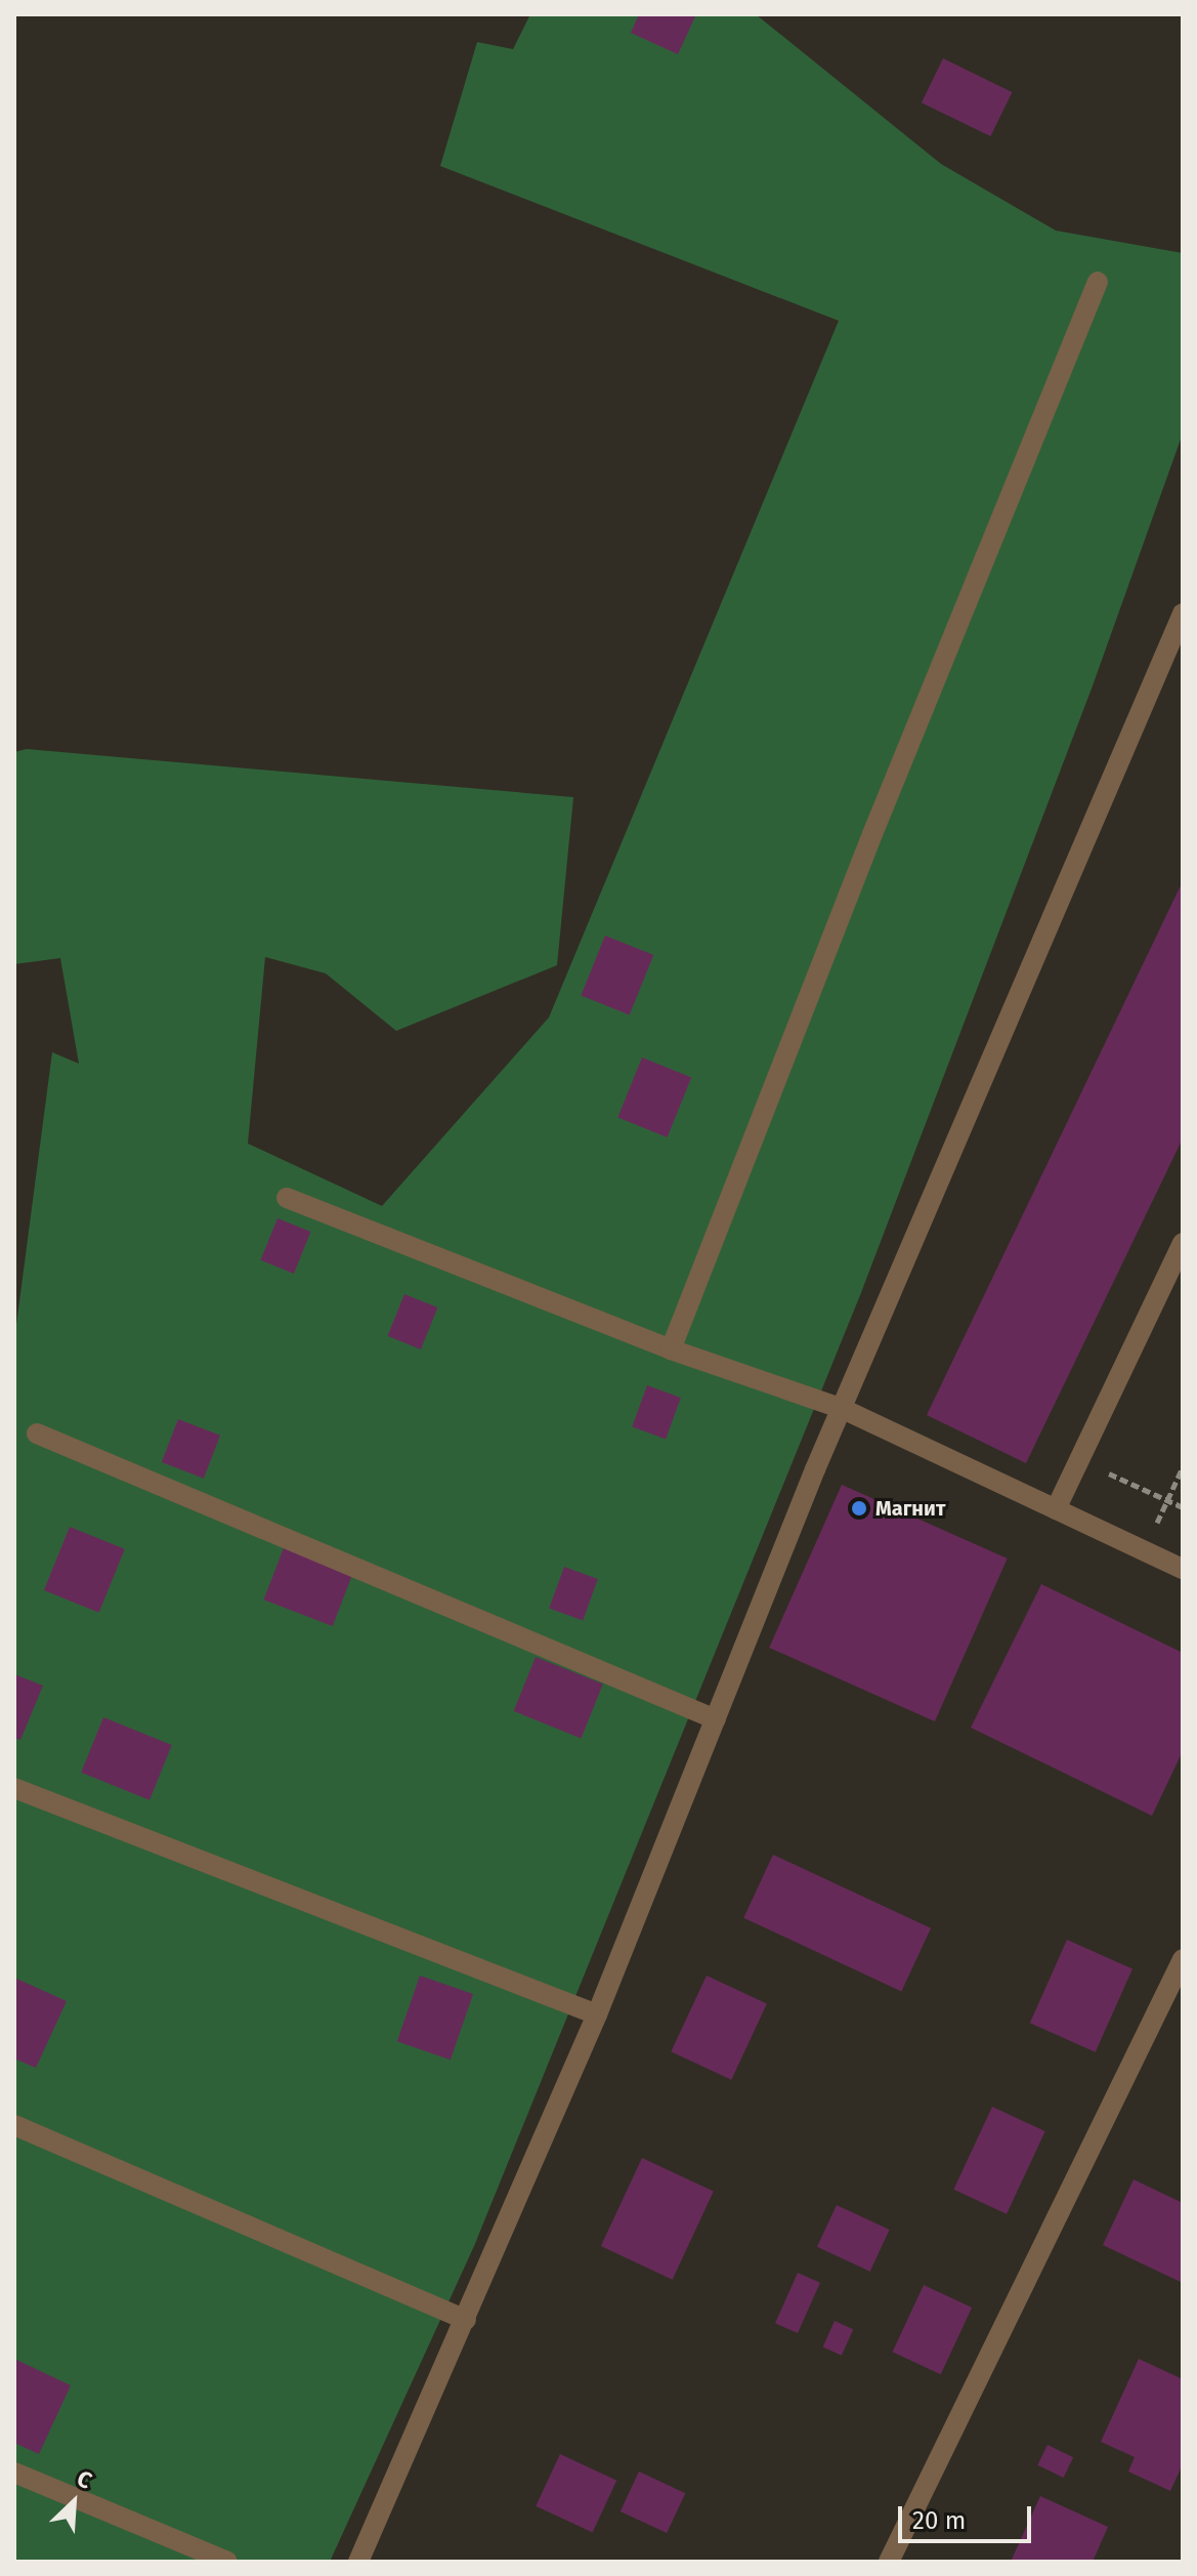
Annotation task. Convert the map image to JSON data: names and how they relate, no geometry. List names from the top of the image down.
{
  "places": ["Магнит"],
  "scale_bar": "20 m",
  "north": "top right"
}
